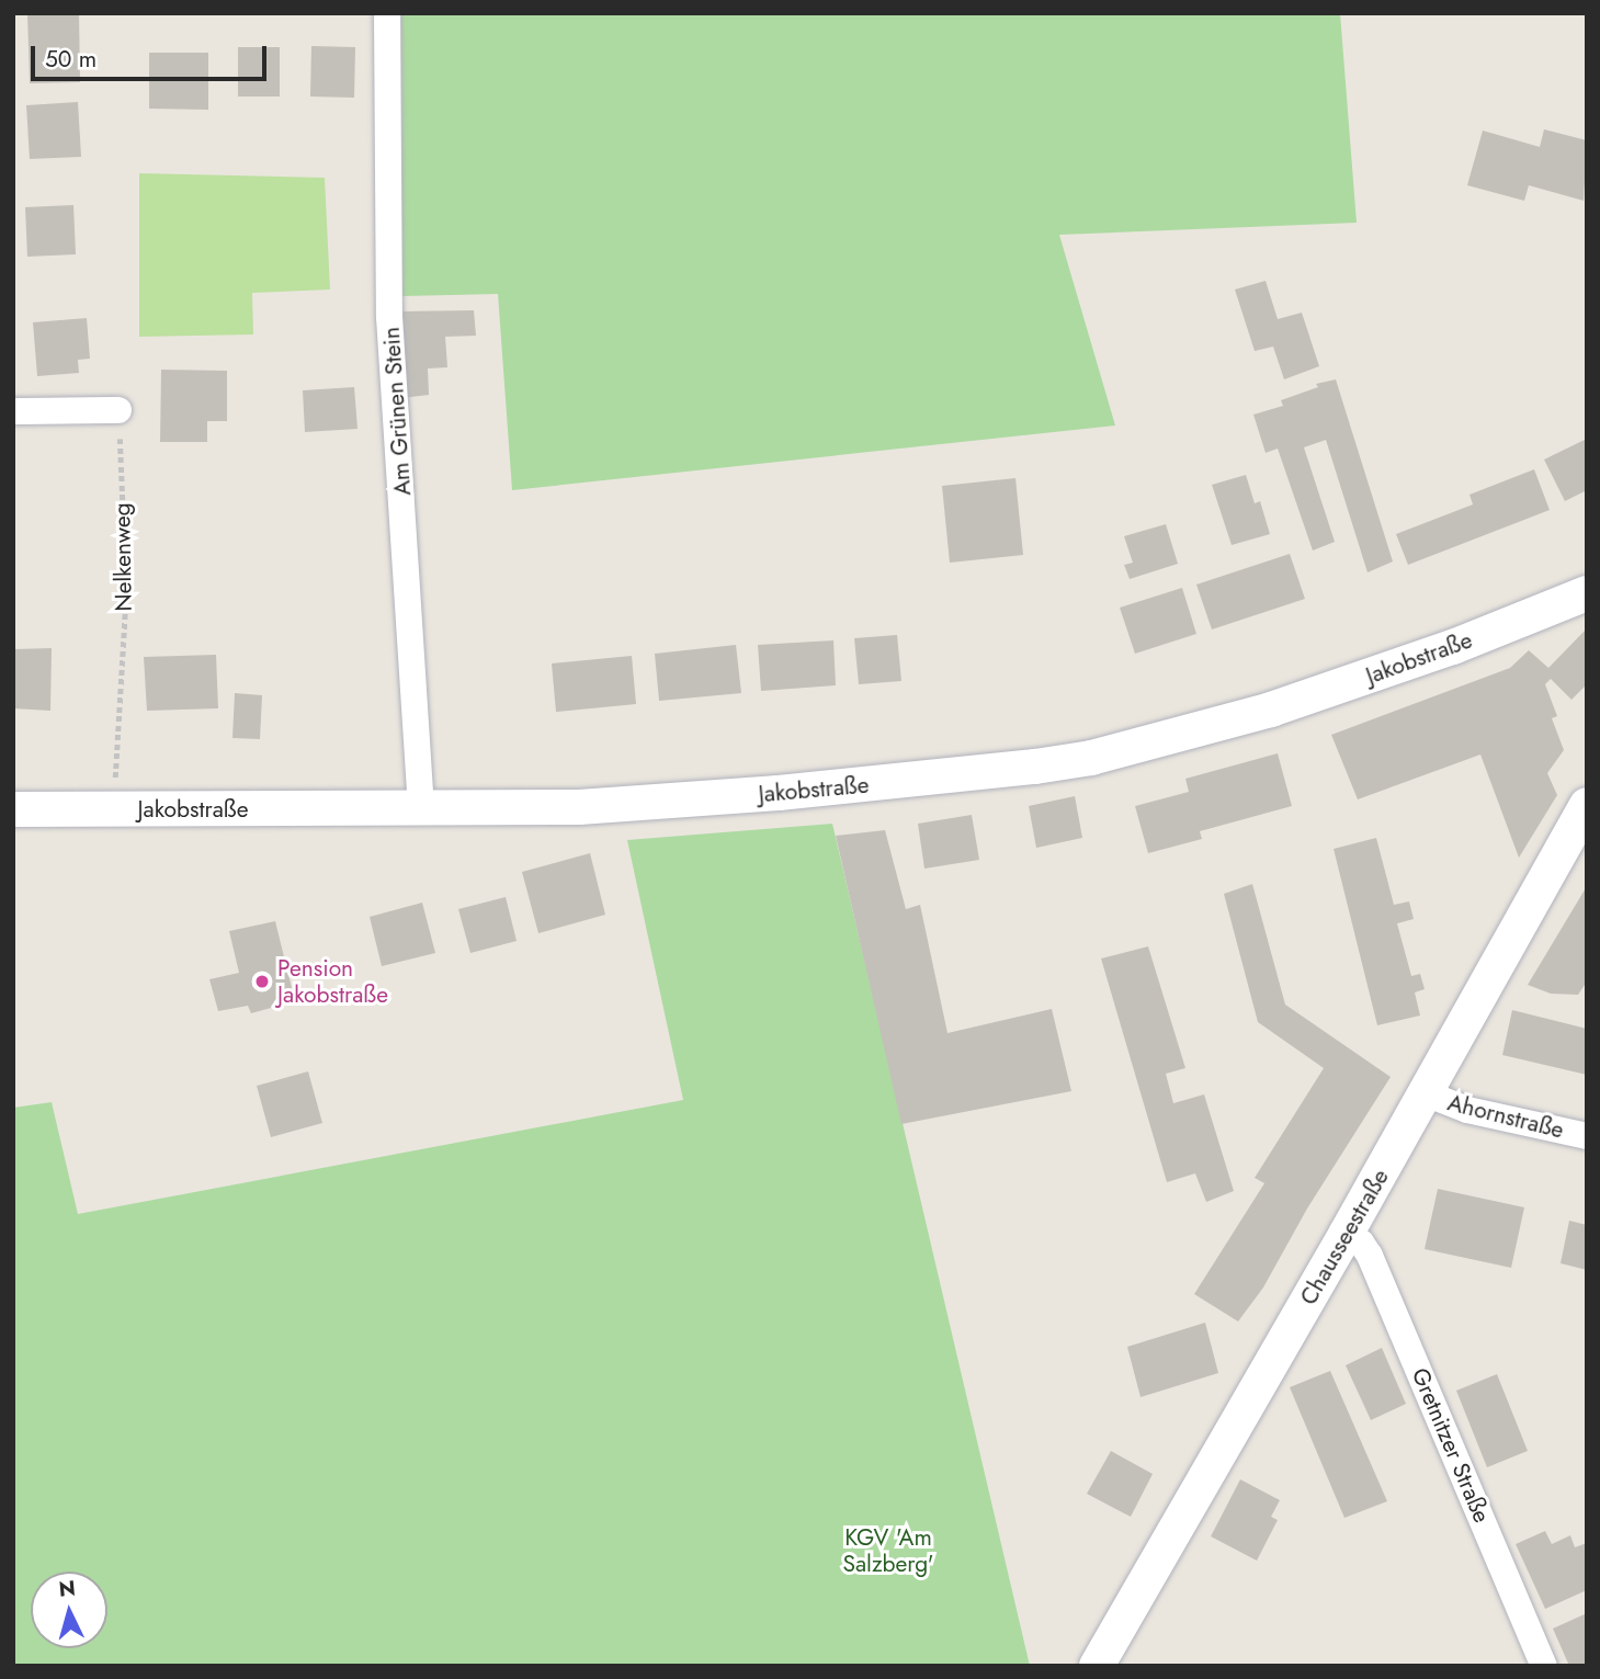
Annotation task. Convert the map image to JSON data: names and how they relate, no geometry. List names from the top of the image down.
{
  "streets": {
    "street": [
      "Am Grünen Stein",
      "Jakobstraße",
      "Ahornstraße",
      "Chausseestraße",
      "Gretnitzer Straße"
    ],
    "path": ["Nelkenweg"]
  },
  "crossings": [
    ["Am Grünen Stein", "Jakobstraße"],
    ["Nelkenweg", "Jakobstraße"],
    ["Ahornstraße", "Chausseestraße"],
    ["Chausseestraße", "Gretnitzer Straße"]
  ],
  "parks": ["KGV 'Am Salzberg'"],
  "places": ["Pension Jakobstraße"],
  "scale_bar": "50 m",
  "north": "top"
}
